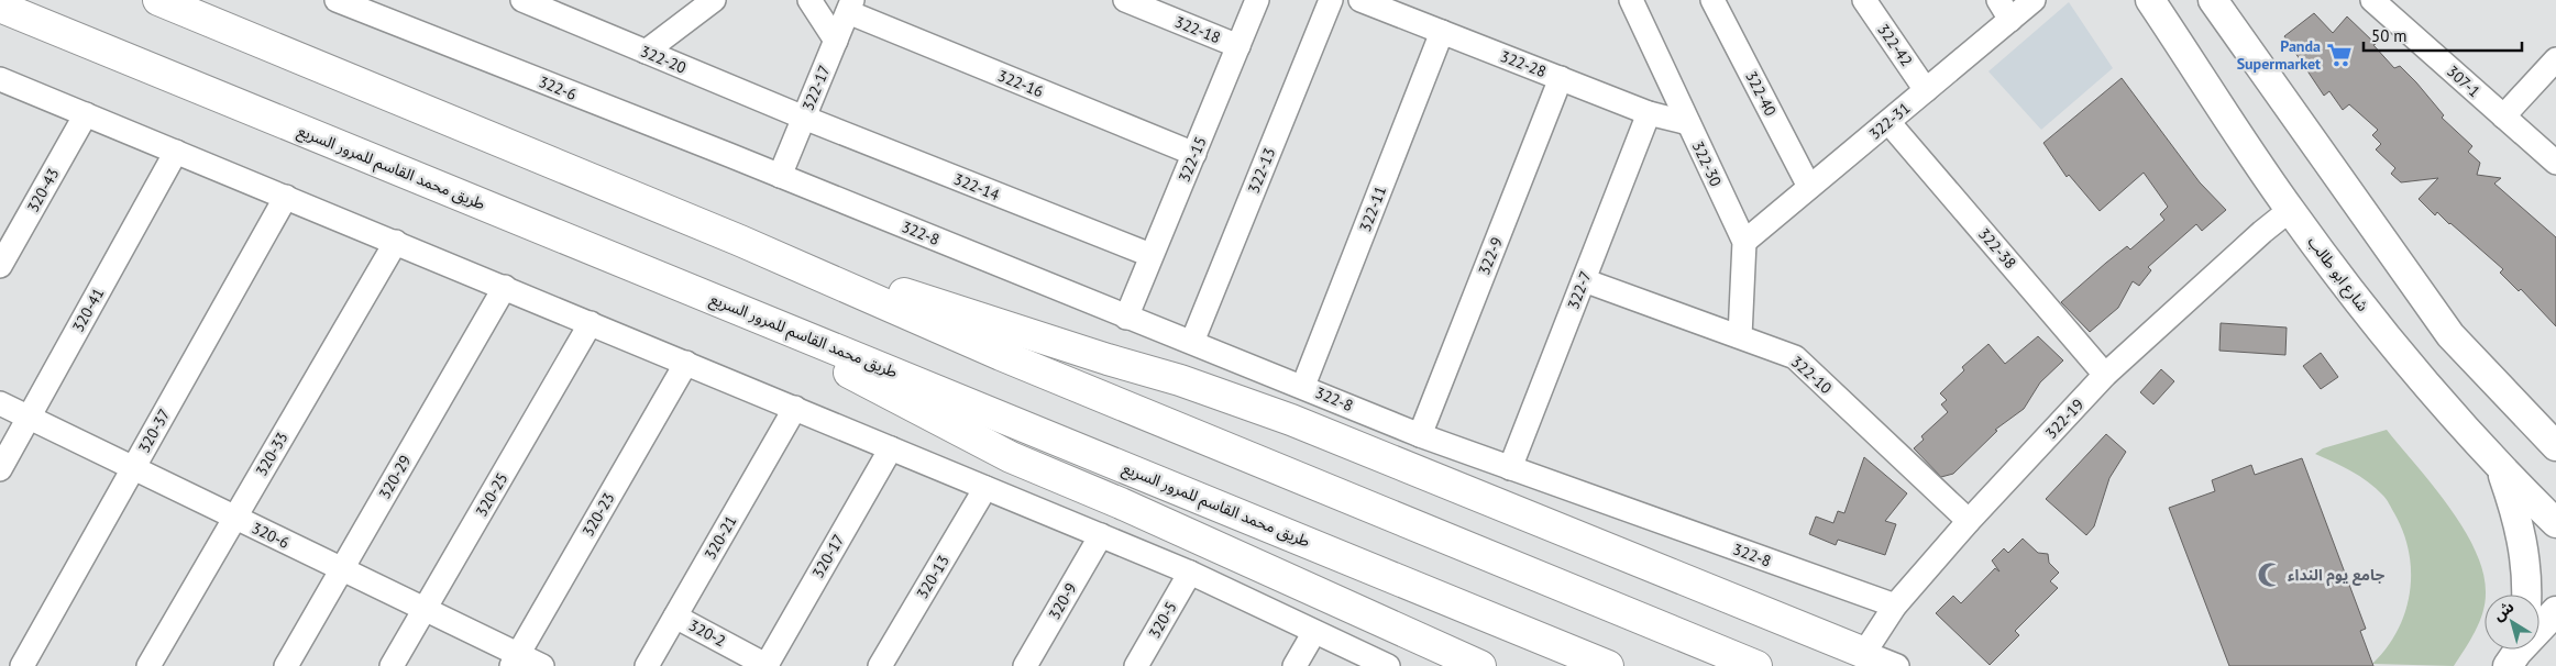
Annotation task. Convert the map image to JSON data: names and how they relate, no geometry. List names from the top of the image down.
{
  "streets": {
    "highway": ["طريق محمد القاسم للمرور السريع"],
    "main road": ["شارع ابو طالب"],
    "street": [
      "322-18",
      "322-42",
      "322-20",
      "322-28",
      "307-1",
      "322-16",
      "322-6",
      "322-17",
      "322-40",
      "322-31",
      "322-15",
      "322-30",
      "322-13",
      "322-14",
      "320-43",
      "322-11",
      "322-8",
      "322-38",
      "322-9",
      "322-7",
      "320-41",
      "322-10",
      "322-19",
      "320-37",
      "320-33",
      "320-29",
      "320-25",
      "320-23",
      "320-6",
      "320-21",
      "320-17",
      "320-13",
      "320-9",
      "320-5",
      "320-2"
    ]
  },
  "crossings": [
    ["322-18", "322-15"],
    ["322-42", "322-31"],
    ["322-20", "322-17"],
    ["322-20", "322-14"],
    ["322-28", "322-30"],
    ["322-28", "322-11"],
    ["322-28", "322-9"],
    ["322-28", "322-7"],
    ["322-16", "322-17"],
    ["322-16", "322-15"],
    ["322-6", "322-17"],
    ["322-6", "322-8"],
    ["322-17", "322-14"],
    ["322-17", "322-8"],
    ["322-40", "322-31"],
    ["322-31", "322-30"],
    ["322-31", "322-38"],
    ["322-15", "322-14"],
    ["322-15", "322-8"],
    ["322-30", "322-10"],
    ["322-13", "322-8"],
    ["322-11", "322-8"],
    ["322-8", "322-9"],
    ["322-8", "322-7"],
    ["322-8", "322-19"],
    ["322-38", "322-19"],
    ["شارع ابو طالب", "322-19"],
    ["322-7", "322-10"],
    ["320-41", "320-6"],
    ["322-10", "322-19"],
    ["320-37", "320-6"],
    ["320-33", "320-6"],
    ["320-29", "320-6"],
    ["320-25", "320-6"],
    ["320-23", "320-6"],
    ["320-21", "320-2"],
    ["320-17", "320-2"]
  ],
  "places": {
    "supermarket": ["Panda Supermarket"],
    "mosque": ["جامع يوم النداء"]
  },
  "scale_bar": "50 m",
  "north": "top left"
}
